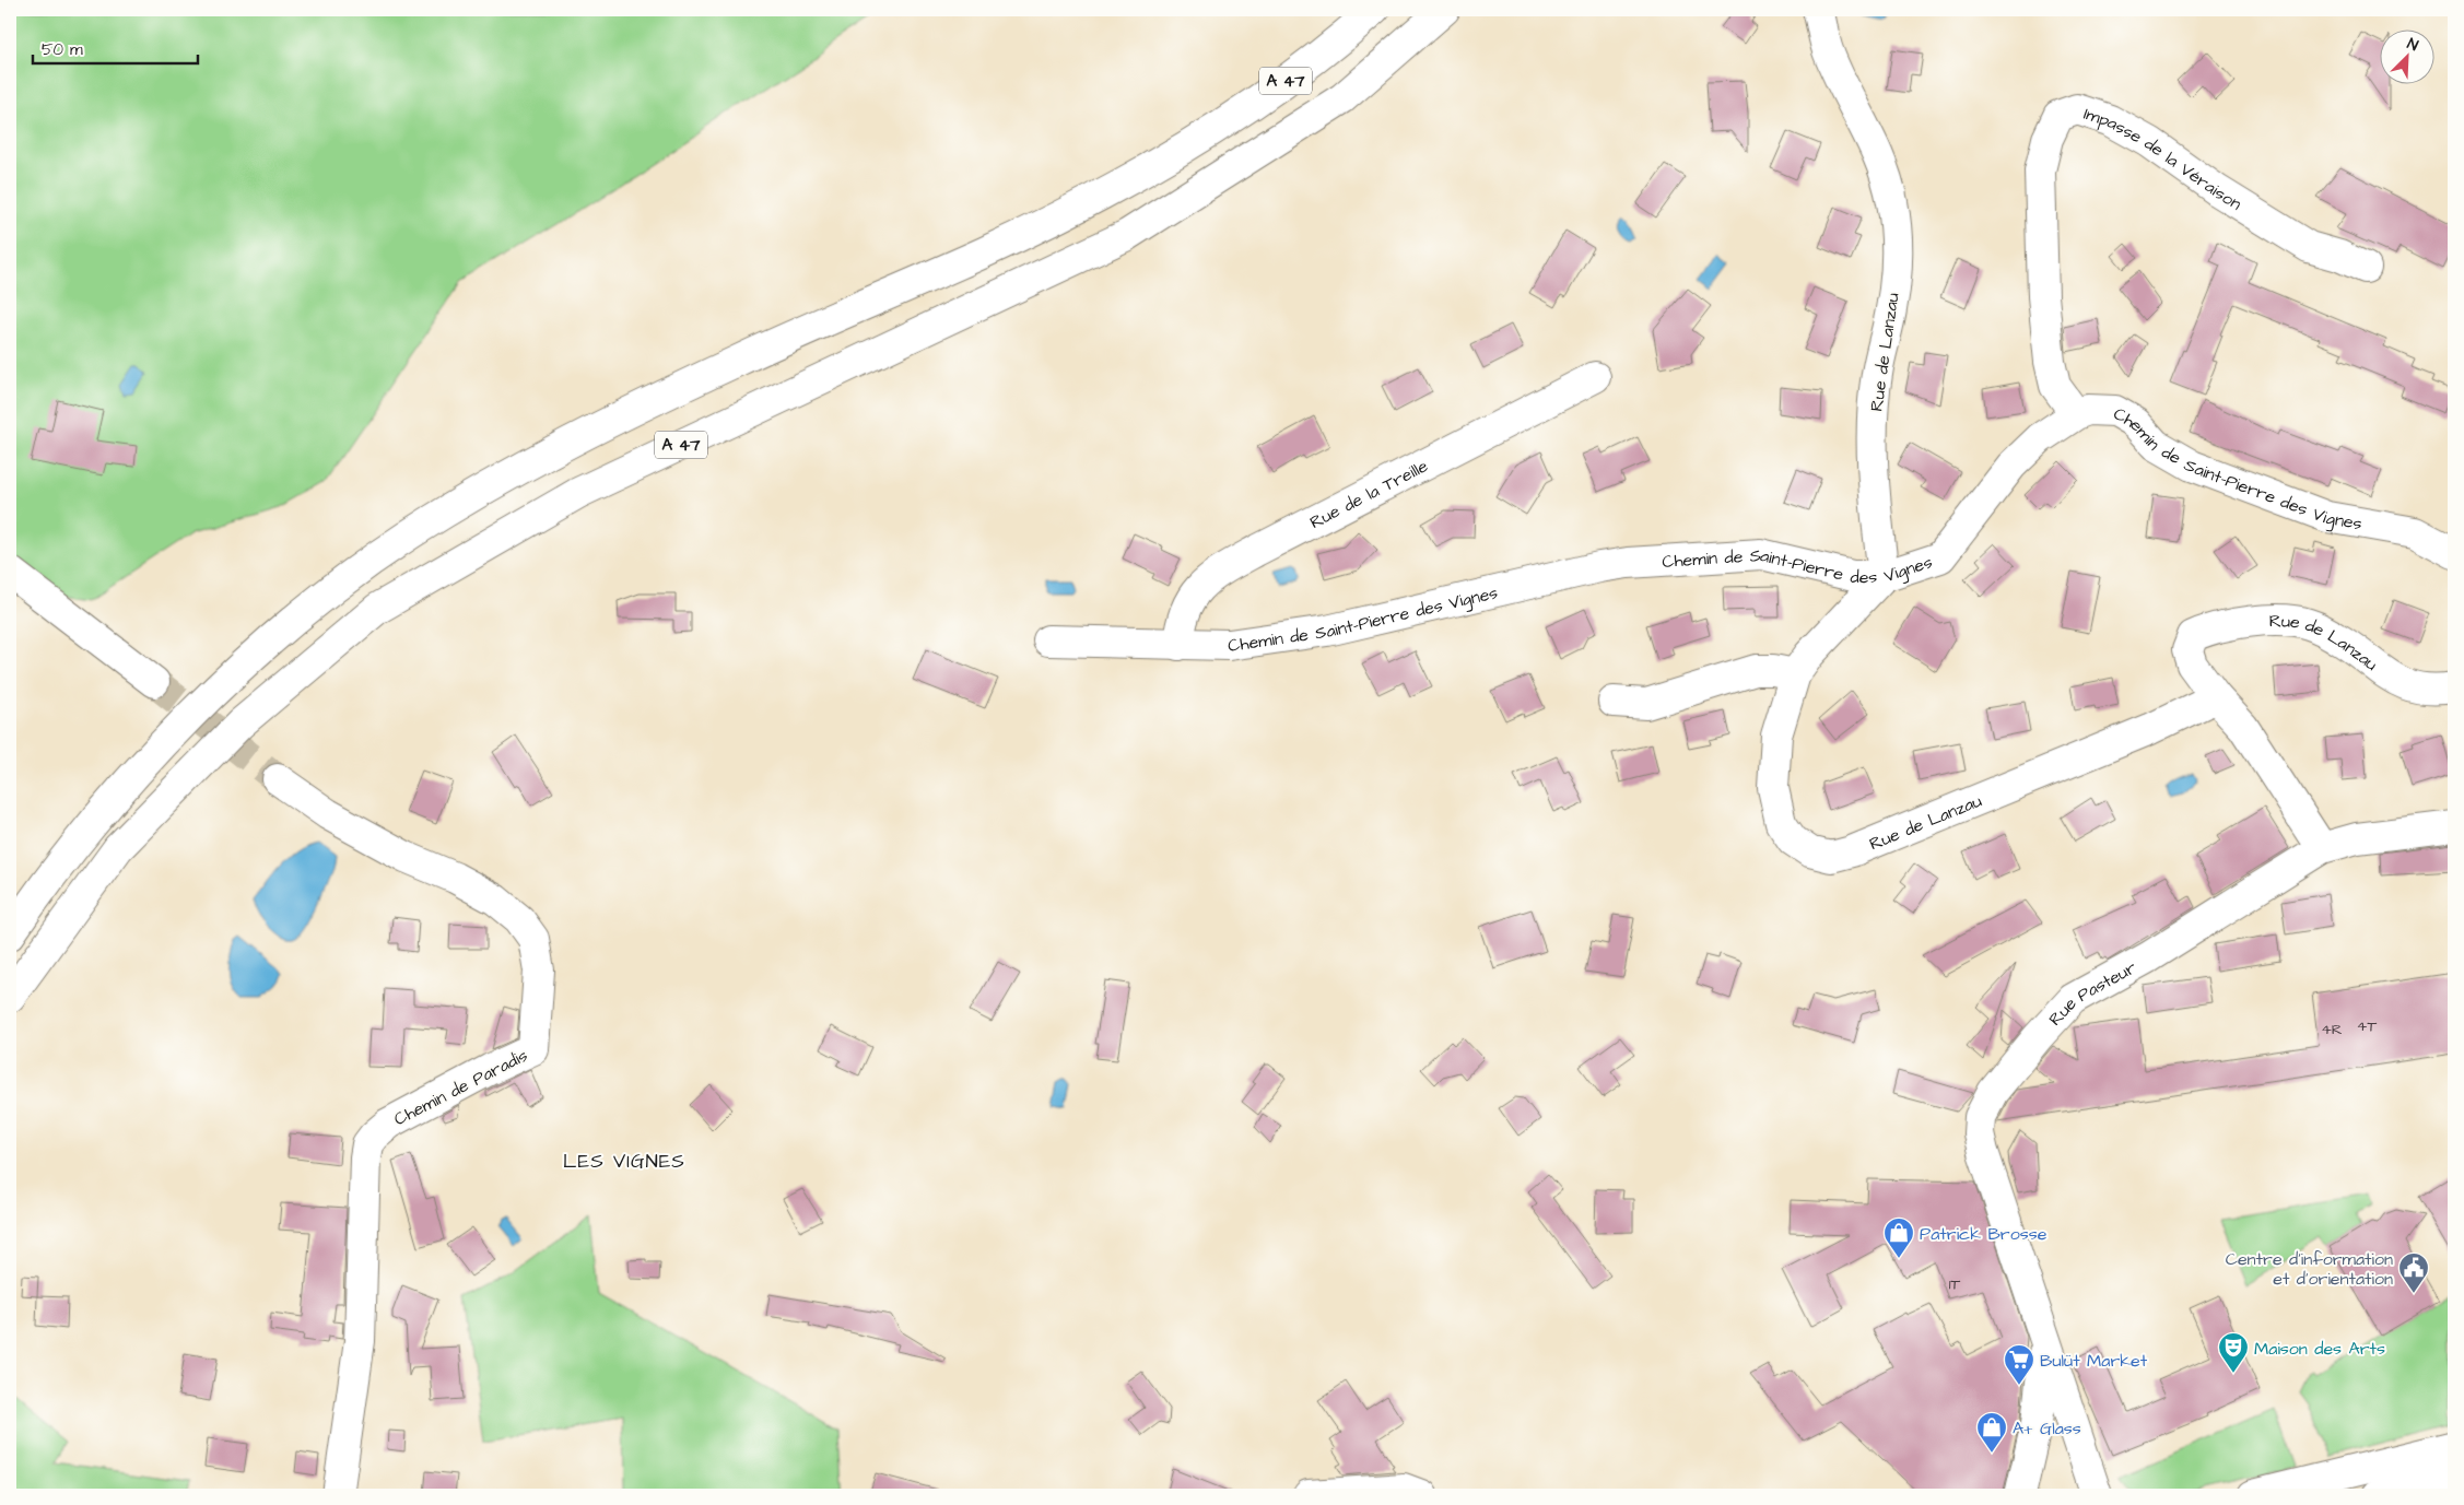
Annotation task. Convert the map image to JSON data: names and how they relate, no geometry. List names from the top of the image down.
{
  "streets": {
    "main road": [
      "A 47",
      "Impasse de la Véraison",
      "Rue de Lanzau",
      "Chemin de Saint-Pierre des Vignes",
      "Rue de la Treille",
      "Rue Pasteur",
      "Chemin de Paradis"
    ]
  },
  "crossings": [
    ["Impasse de la Véraison", "Chemin de Saint-Pierre des Vignes"],
    ["Rue de Lanzau", "Chemin de Saint-Pierre des Vignes"],
    ["Rue de Lanzau", "Rue Pasteur"],
    ["Chemin de Saint-Pierre des Vignes", "Rue de la Treille"]
  ],
  "districts": ["LES VIGNES"],
  "places": {
    "shop": ["Patrick Brosse", "A+ Glass"],
    "public building": ["Centre d'information et d'orientation"],
    "theatre": ["Maison des Arts"],
    "supermarket": ["Bulüt Market"]
  },
  "house_numbers": ["4T", "4R", "1T"],
  "scale_bar": "50 m",
  "north": "top right"
}
